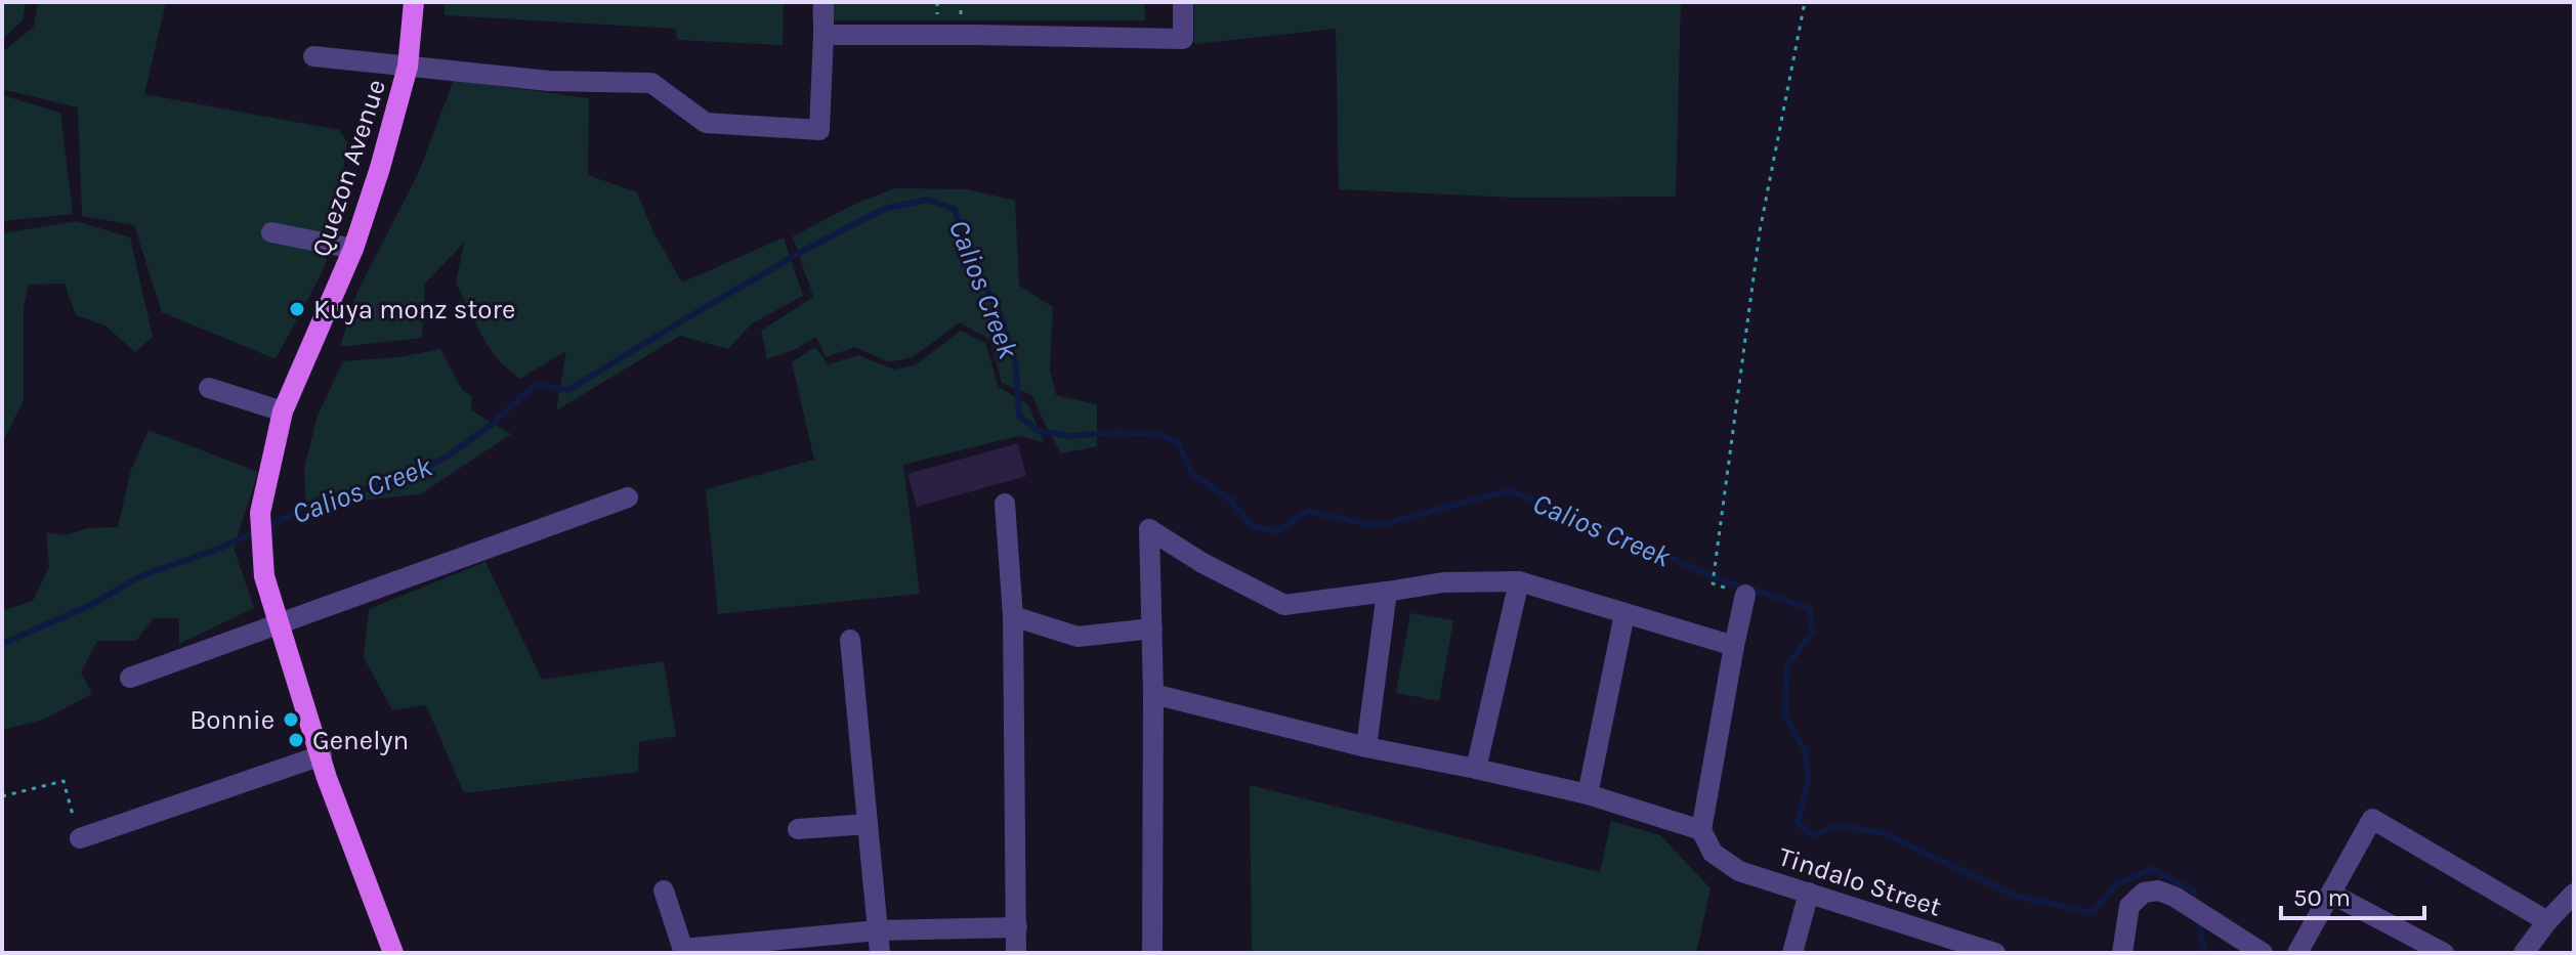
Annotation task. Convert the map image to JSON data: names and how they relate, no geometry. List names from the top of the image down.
{
  "streets": {
    "main road": ["Quezon Avenue"],
    "street": ["Tindalo Street"]
  },
  "water": ["Calios Creek"],
  "places": ["Kuya monz store", "Bonnie", "Genelyn"],
  "scale_bar": "50 m"
}
